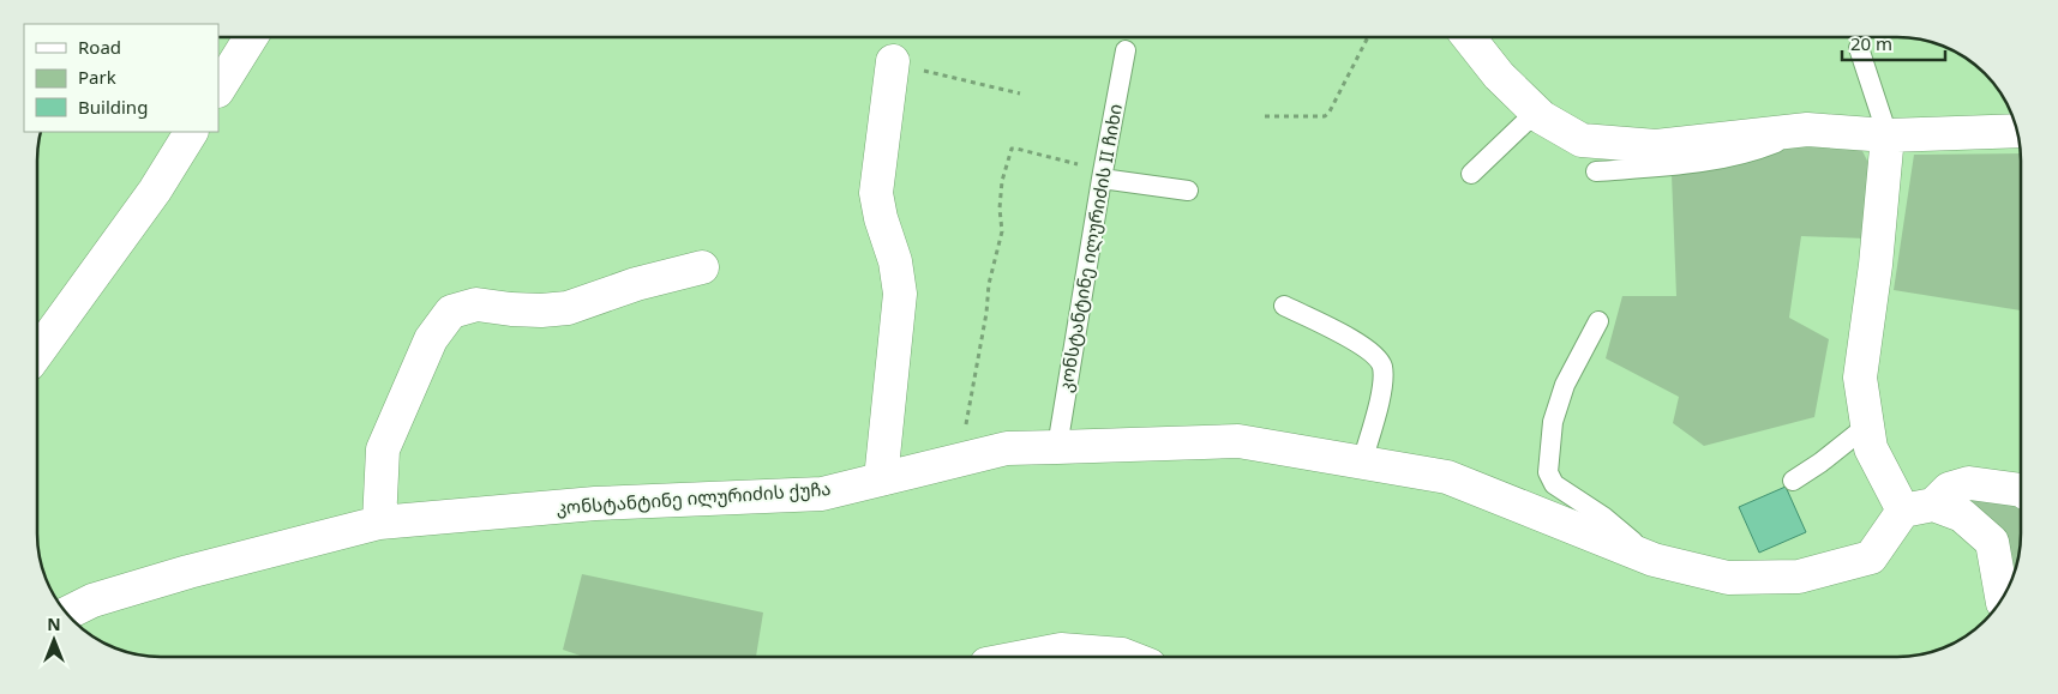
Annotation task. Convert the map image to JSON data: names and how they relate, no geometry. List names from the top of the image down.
{
  "streets": {
    "street": ["კონსტანტინე ილურიძის ქუჩა"],
    "lane": ["კონსტანტინე ილურიძის II ჩიხი"]
  },
  "crossings": [
    ["კონსტანტინე ილურიძის II ჩიხი", "კონსტანტინე ილურიძის ქუჩა"]
  ],
  "legend": ["Road", "Park", "Building"],
  "scale_bar": "20 m",
  "north": "top"
}
